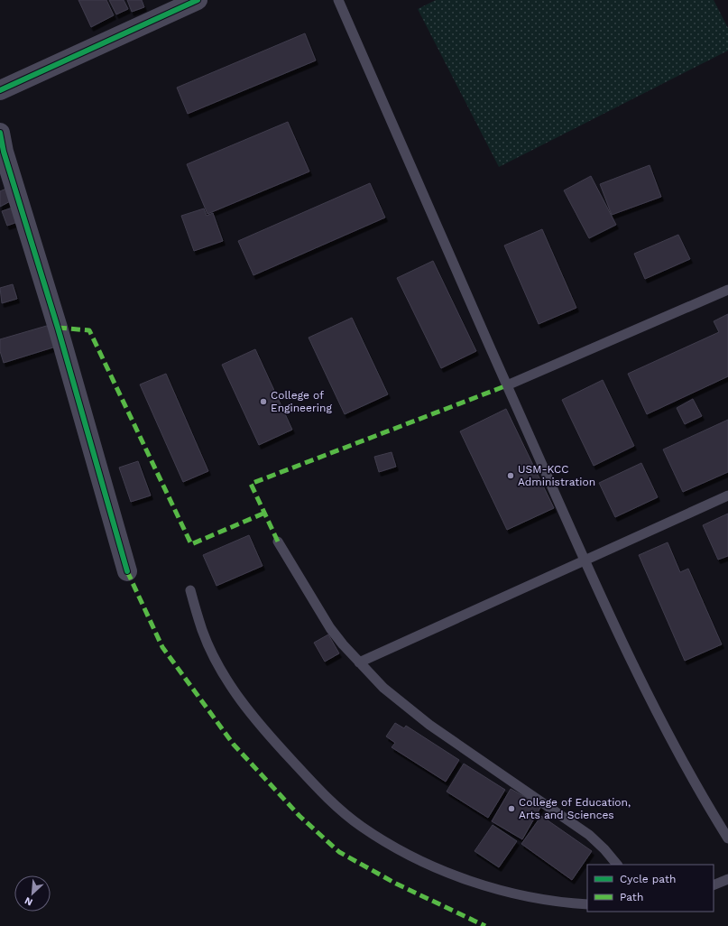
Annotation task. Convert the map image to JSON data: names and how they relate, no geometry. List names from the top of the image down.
{
  "places": ["College of Engineering", "USM-KCC Administration", "College of Education, Arts and Sciences"],
  "legend": ["Cycle path", "Path"],
  "north": "bottom left"
}
